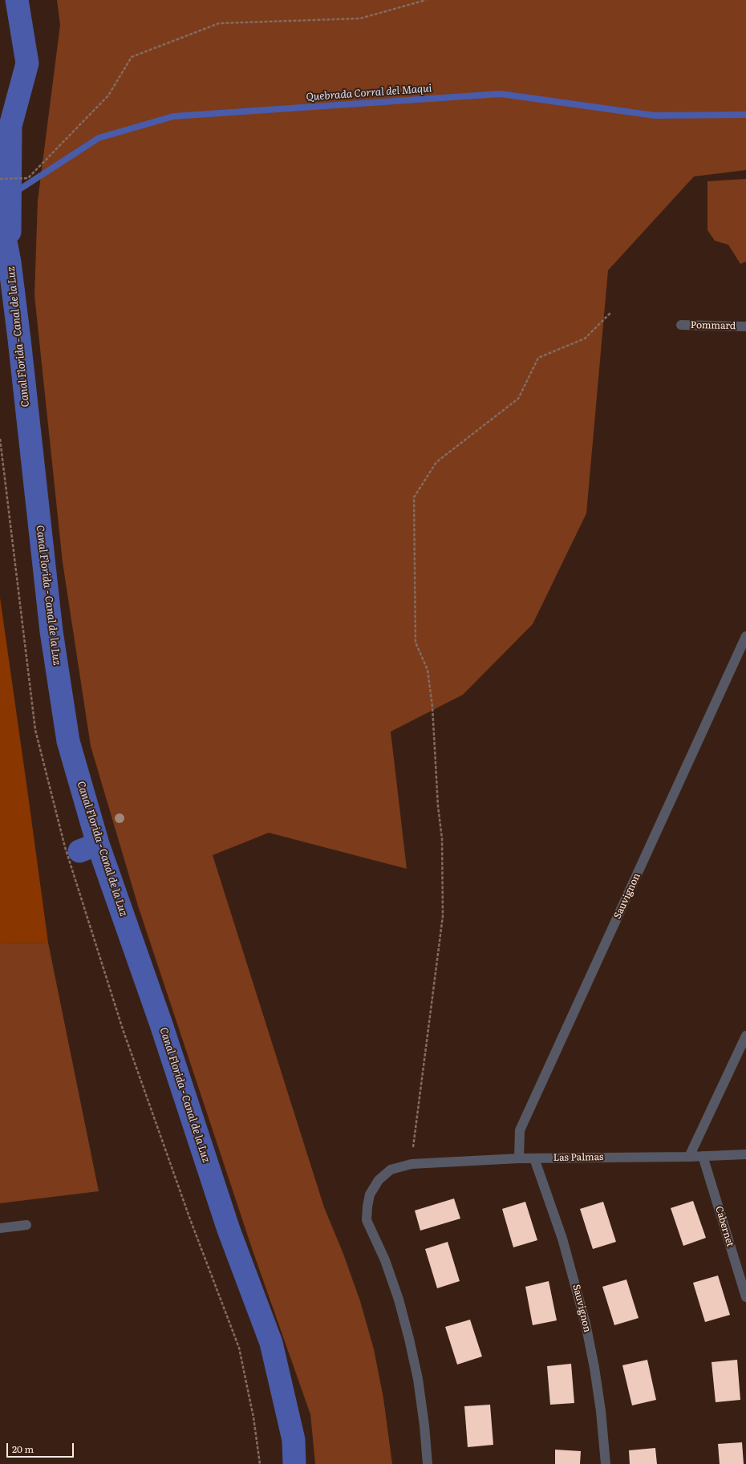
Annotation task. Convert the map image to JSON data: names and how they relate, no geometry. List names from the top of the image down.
{
  "streets": {
    "street": [
      "Pommard",
      "Sauvignon",
      "Las Palmas",
      "Cabernet"
    ]
  },
  "crossings": [
    ["Sauvignon", "Las Palmas"],
    ["Las Palmas", "Cabernet"]
  ],
  "water": ["Quebrada Corral del Maqui", "Canal Florida - Canal de la Luz"],
  "scale_bar": "20 m"
}
